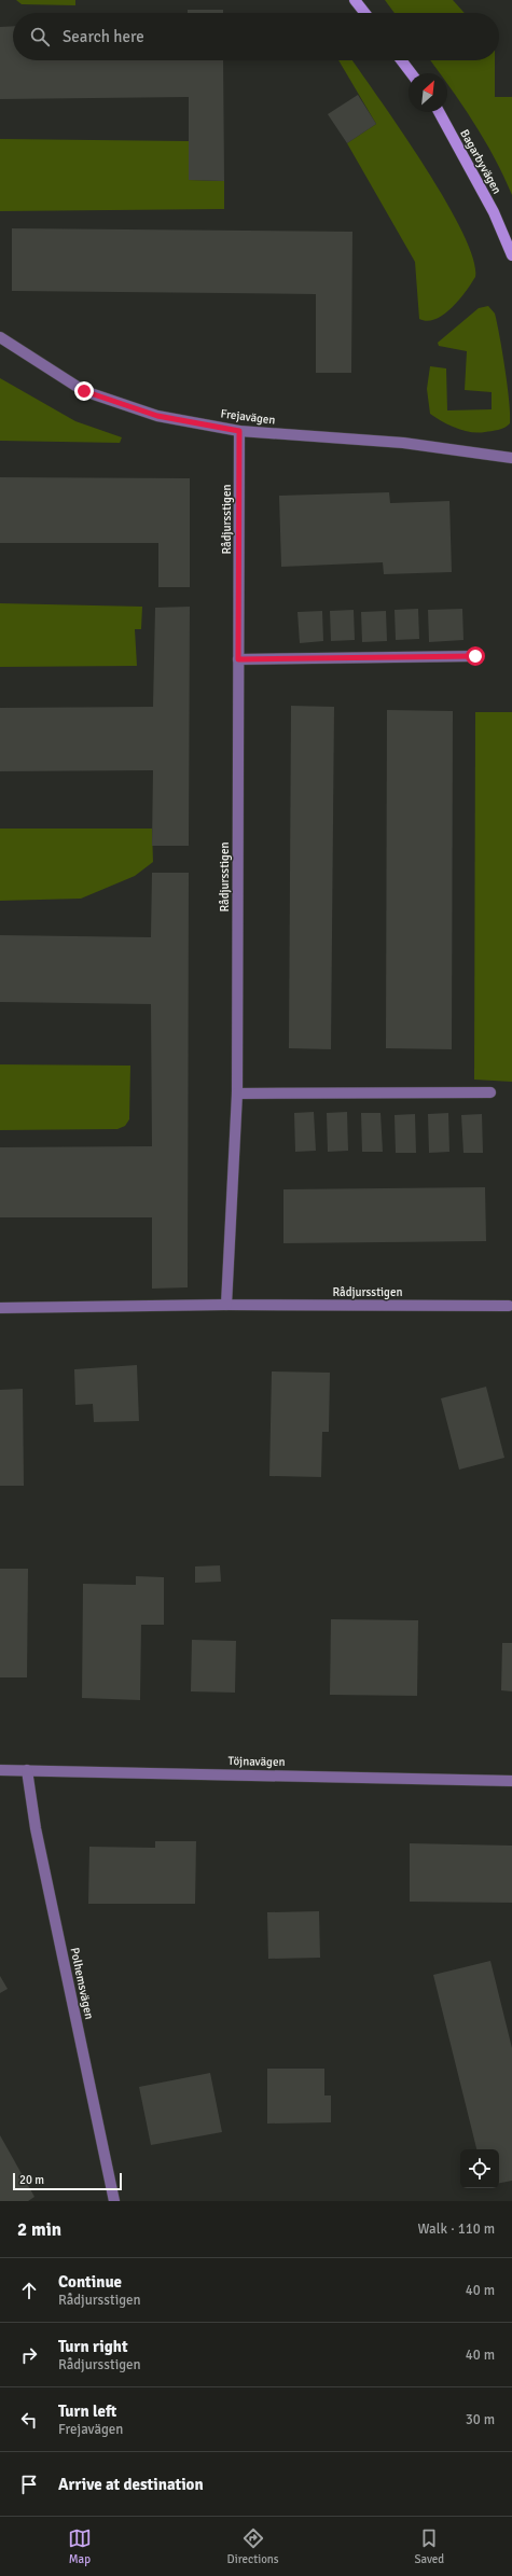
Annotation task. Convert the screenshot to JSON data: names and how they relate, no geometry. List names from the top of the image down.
{
  "streets": {
    "street": [
      "Bagarbyvägen",
      "Frejavägen",
      "Rådjursstigen",
      "Töjnavägen",
      "Polhemsvägen"
    ]
  },
  "crossings": [
    ["Frejavägen", "Rådjursstigen"],
    ["Töjnavägen", "Polhemsvägen"]
  ],
  "scale_bar": "20 m",
  "north": "top right",
  "page": {
    "search": "Search here",
    "scale": "20 m",
    "heading": ["2 min", "Walk · 110 m"],
    "list": [
      ["Continue", "Rådjursstigen", "40 m"],
      ["Turn right", "Rådjursstigen", "40 m"],
      ["Turn left", "Frejavägen", "30 m"],
      "Arrive at destination"
    ],
    "nav": ["Map", "Directions", "Saved"]
  }
}
